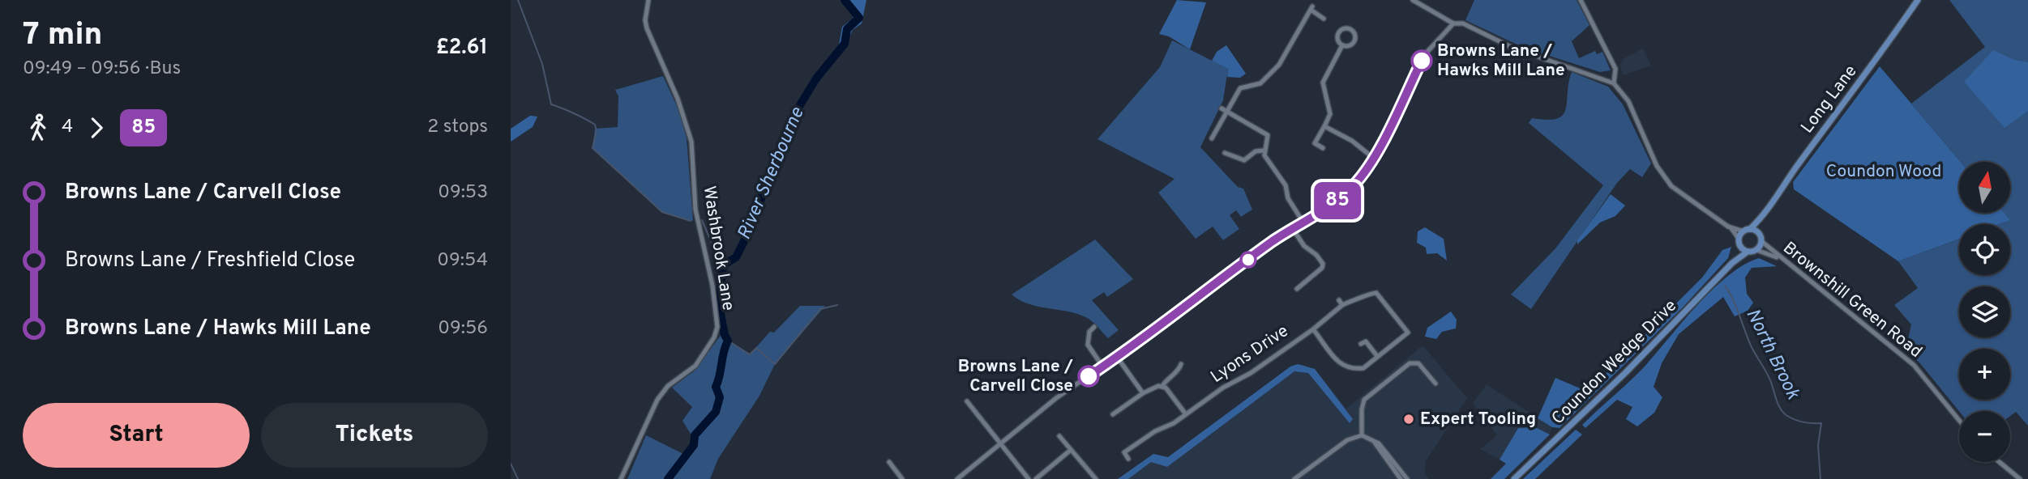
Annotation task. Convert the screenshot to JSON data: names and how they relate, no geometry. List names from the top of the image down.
{
  "streets": {
    "main road": ["Long Lane", "Coundon Wedge Drive"],
    "street": ["Washbrook Lane", "Brownshill Green Road", "Lyons Drive"]
  },
  "crossings": [
    ["Long Lane", "Brownshill Green Road"],
    ["Long Lane", "Coundon Wedge Drive"],
    ["Brownshill Green Road", "Coundon Wedge Drive"]
  ],
  "water": ["River Sherbourne", "North Brook"],
  "parks": ["Coundon Wood"],
  "places": ["Browns Lane / Hawks Mill Lane", "Browns Lane / Carvell Close", "Expert Tooling"],
  "lines": ["bus line 85"],
  "north": "top",
  "page": {
    "heading": ["7 min", "09:49 – 09:56 · Bus", "£2.61"],
    "on_map": "85",
    "legs": ["4", "85", "2 stops"],
    "list": [
      {
        "name": "Browns Lane / Carvell Close",
        "value": "09:53"
      },
      {
        "name": "Browns Lane / Freshfield Close",
        "value": "09:54"
      },
      {
        "name": "Browns Lane / Hawks Mill Lane",
        "value": "09:56"
      }
    ],
    "map_buttons": ["+", "−"],
    "buttons": ["Start", "Tickets"]
  }
}
